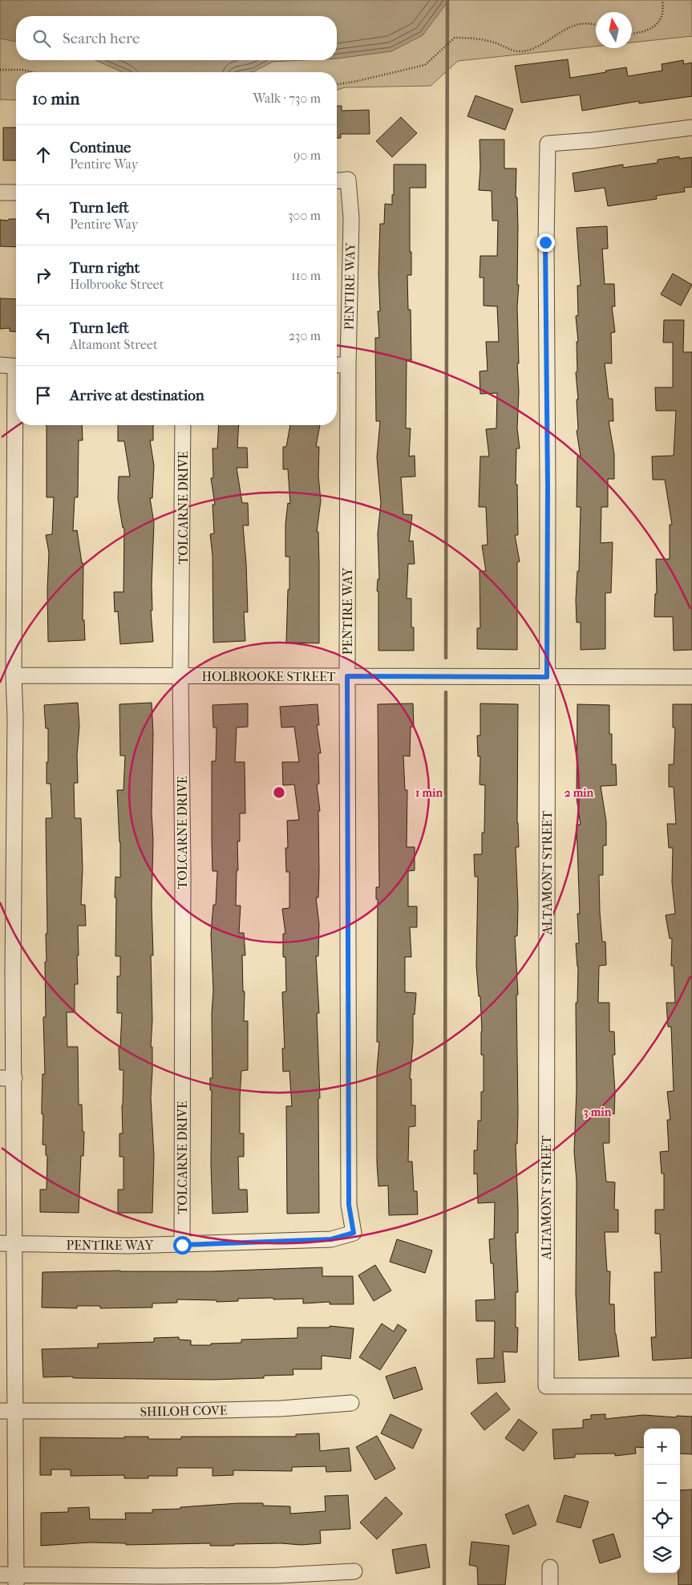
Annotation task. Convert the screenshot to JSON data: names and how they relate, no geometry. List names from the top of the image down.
{
  "streets": {
    "street": [
      "PENTIRE WAY",
      "TOLCARNE DRIVE",
      "HOLBROOKE STREET",
      "ALTAMONT STREET",
      "SHILOH COVE"
    ]
  },
  "crossings": [
    ["PENTIRE WAY", "TOLCARNE DRIVE"],
    ["PENTIRE WAY", "HOLBROOKE STREET"],
    ["TOLCARNE DRIVE", "HOLBROOKE STREET"],
    ["HOLBROOKE STREET", "ALTAMONT STREET"]
  ],
  "north": "top",
  "page": {
    "search": "Search here",
    "heading": ["10 min", "Walk · 730 m"],
    "list": [
      ["Continue", "Pentire Way", "90 m"],
      ["Turn left", "Pentire Way", "300 m"],
      ["Turn right", "Holbrooke Street", "110 m"],
      ["Turn left", "Altamont Street", "230 m"],
      "Arrive at destination"
    ],
    "map_buttons": ["+", "−"]
  },
  "rings": ["1 min", "2 min", "3 min"]
}
